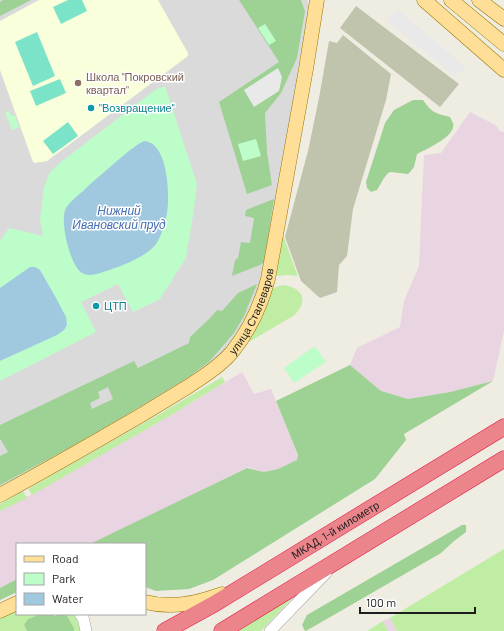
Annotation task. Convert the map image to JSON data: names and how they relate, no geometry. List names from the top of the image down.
{
  "streets": {
    "highway": ["МКАД, 1-й километр"],
    "main road": ["улица Сталеваров"]
  },
  "water": ["Нижний Ивановский пруд"],
  "places": ["Школа \"Покровский квартал\"", "\"Возвращение\"", "ЦТП"],
  "legend": ["Road", "Park", "Water"],
  "scale_bar": "100 m"
}
